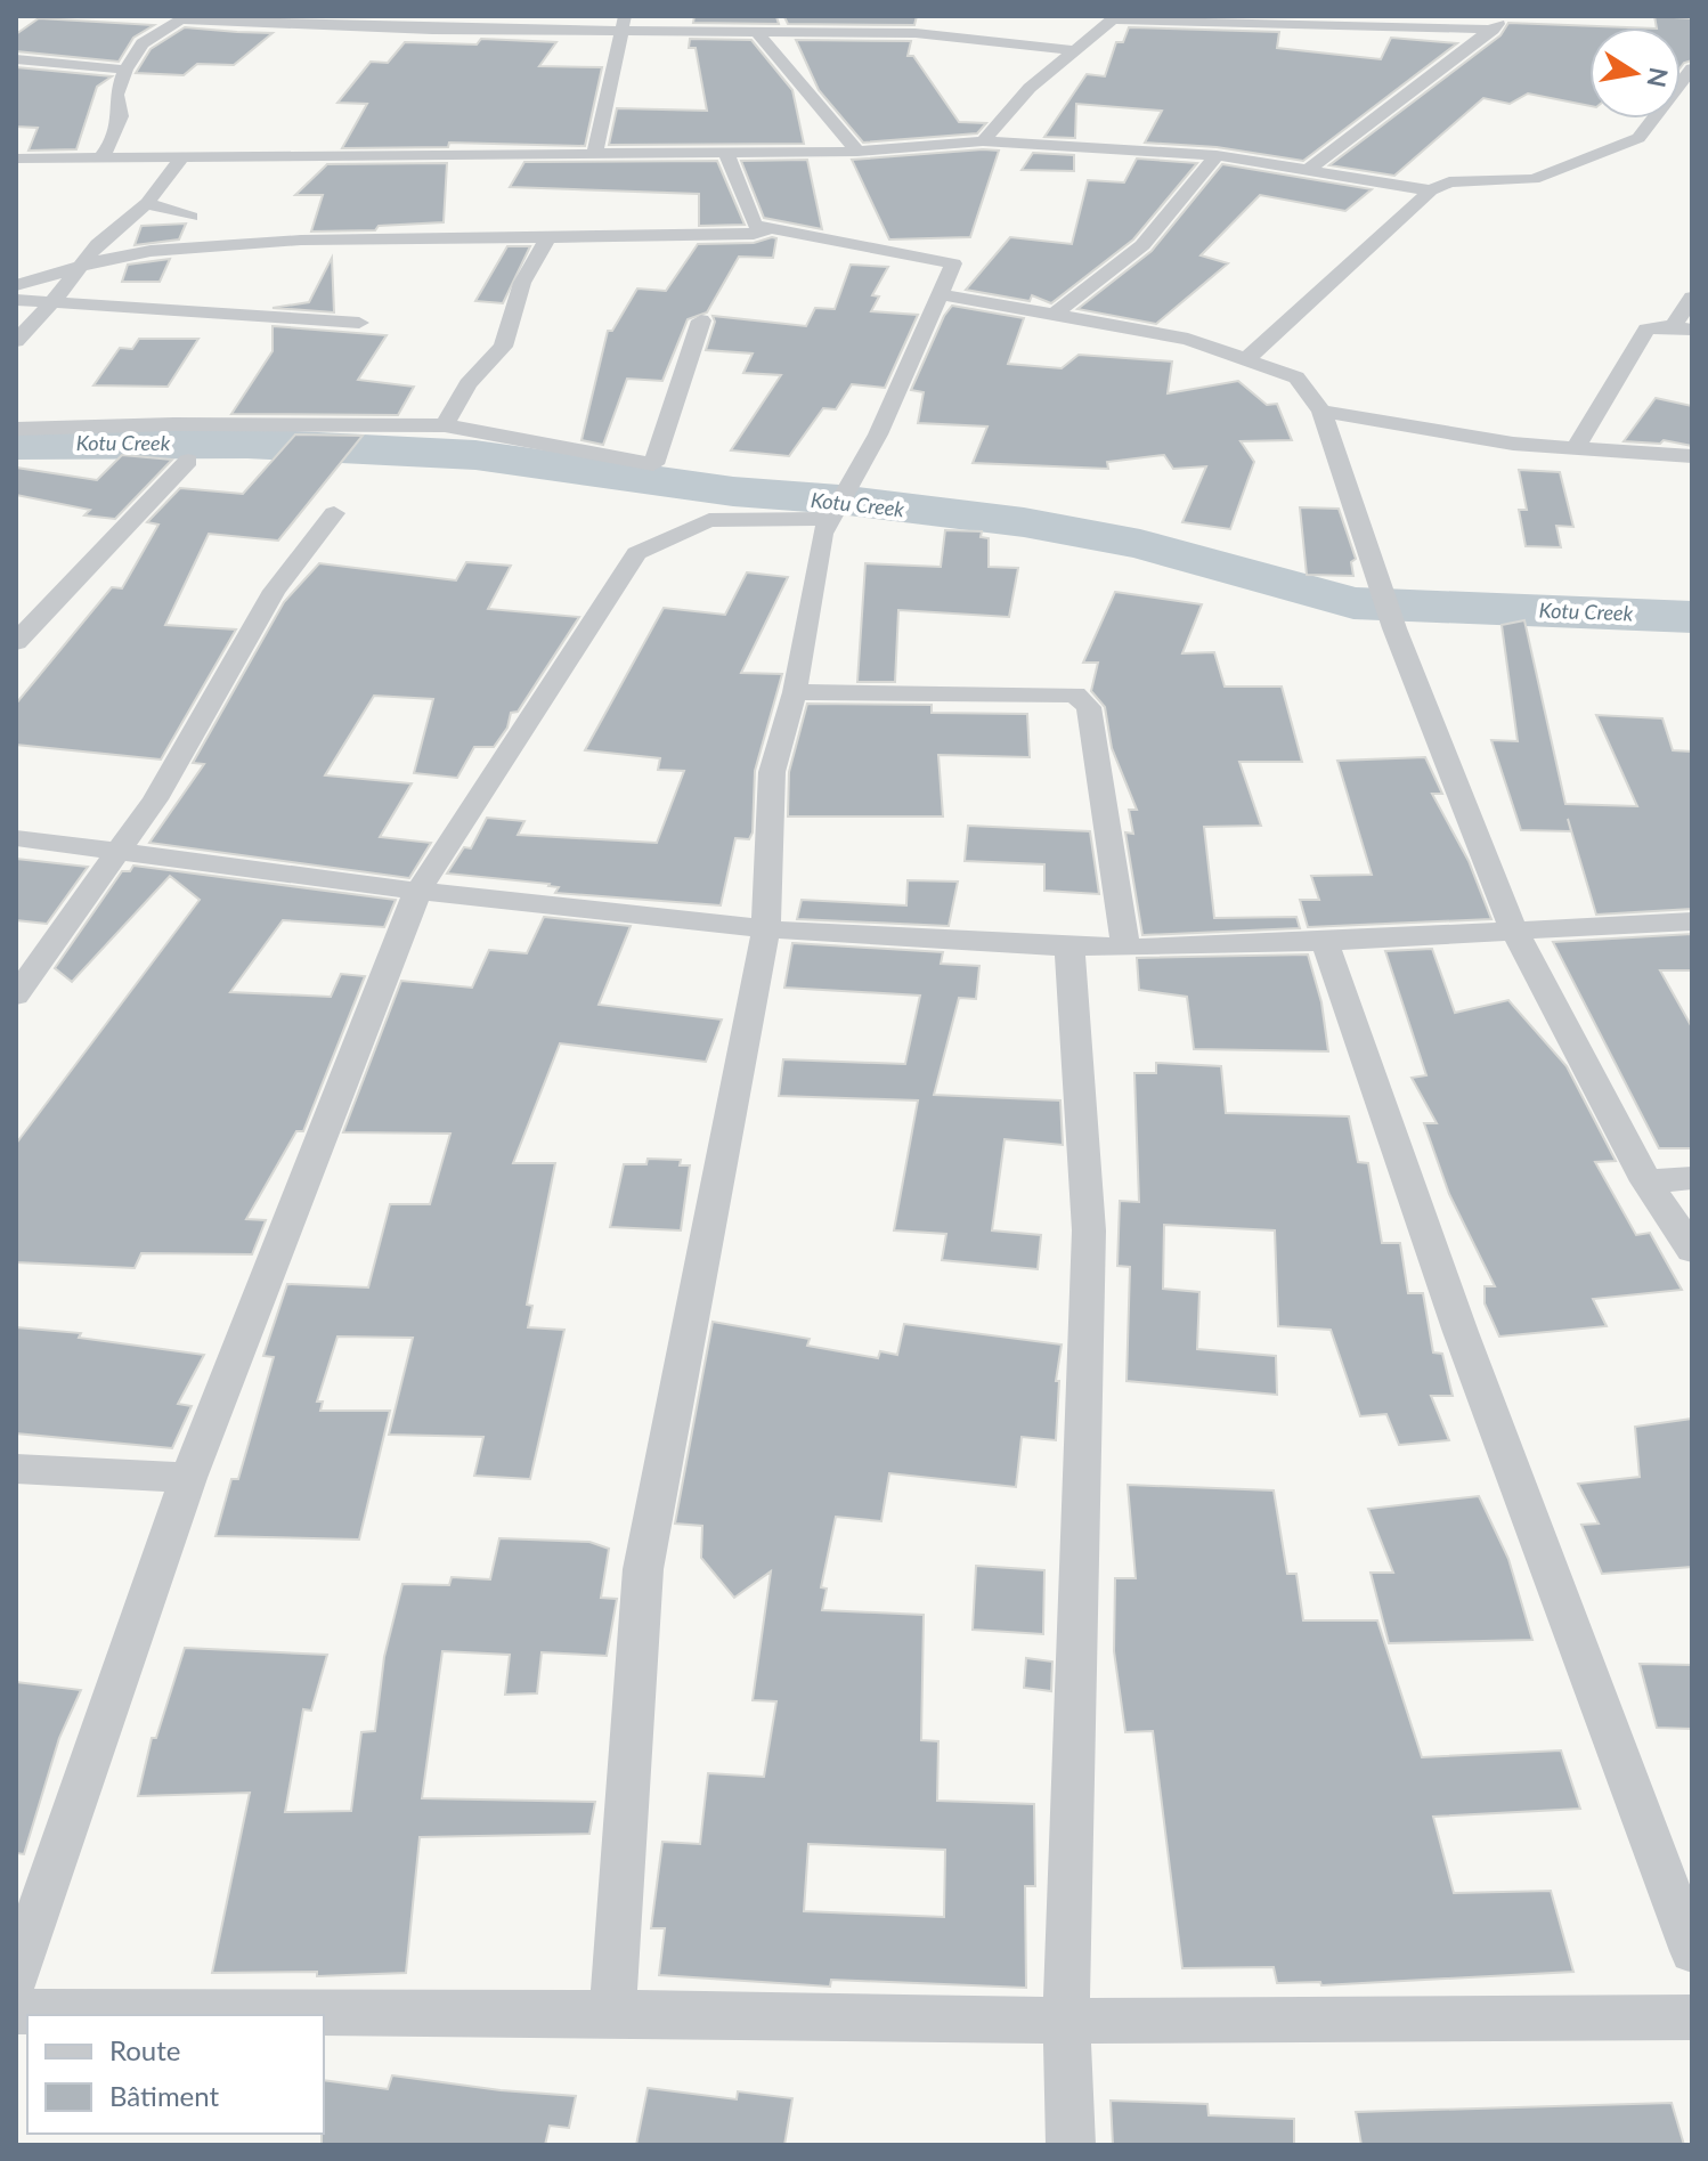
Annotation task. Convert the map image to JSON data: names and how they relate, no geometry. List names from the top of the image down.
{
  "water": ["Kotu Creek"],
  "legend": ["Route", "Bâtiment"],
  "north": "right"
}
